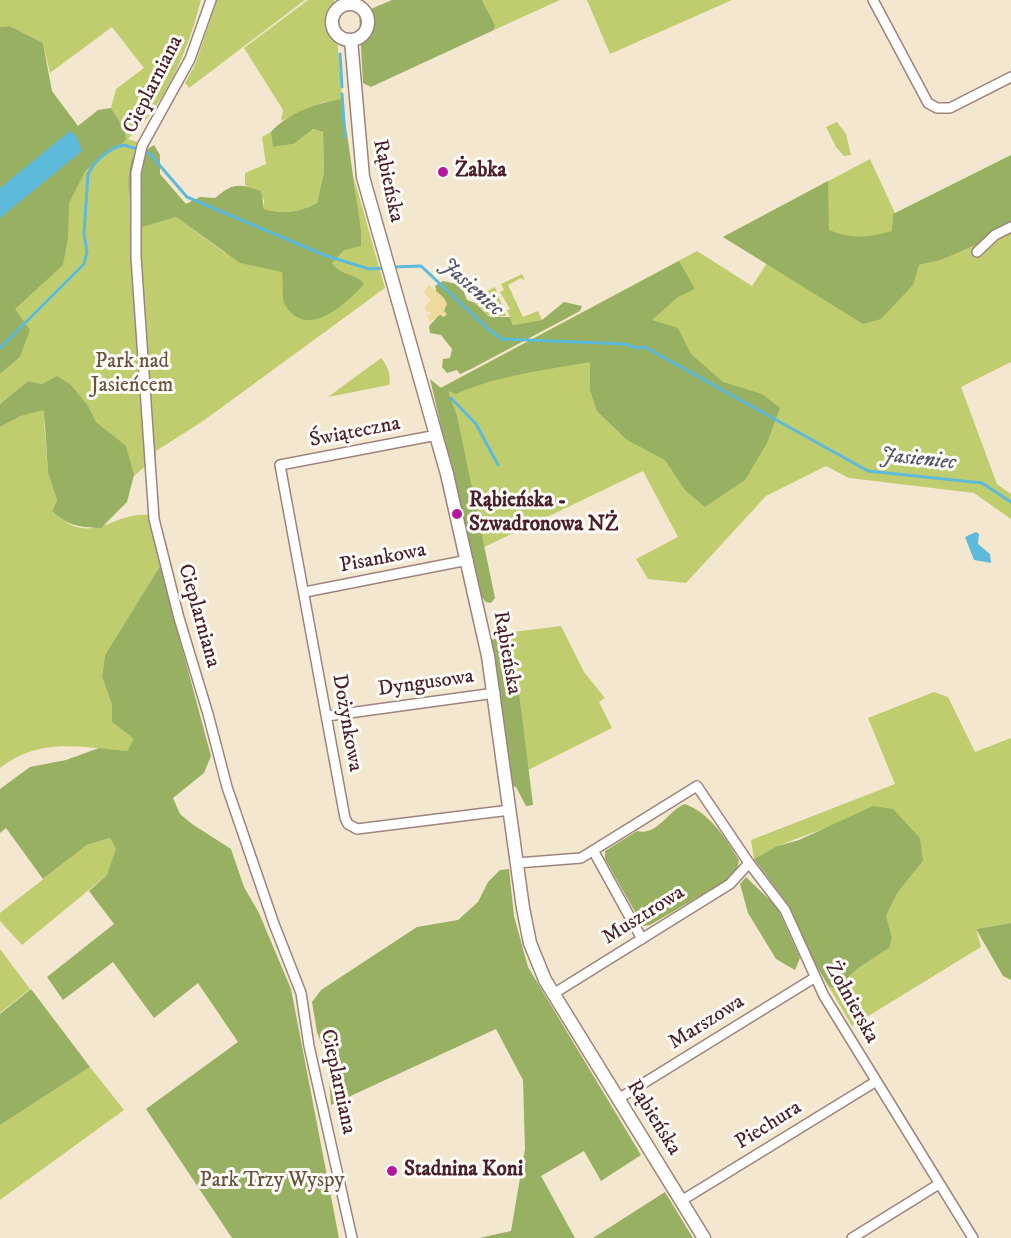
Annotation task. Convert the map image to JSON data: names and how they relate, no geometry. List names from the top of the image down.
{
  "streets": {
    "street": [
      "Cieplarniana",
      "Rąbieńska",
      "Świąteczna",
      "Pisankowa",
      "Dyngusowa",
      "Dożynkowa",
      "Musztrowa",
      "Żołnierska",
      "Marszowa",
      "Piechura"
    ]
  },
  "crossings": [
    ["Rąbieńska", "Świąteczna"],
    ["Rąbieńska", "Pisankowa"],
    ["Rąbieńska", "Dyngusowa"],
    ["Rąbieńska", "Dożynkowa"],
    ["Rąbieńska", "Musztrowa"],
    ["Rąbieńska", "Marszowa"],
    ["Rąbieńska", "Piechura"],
    ["Świąteczna", "Dożynkowa"],
    ["Pisankowa", "Dożynkowa"],
    ["Dyngusowa", "Dożynkowa"],
    ["Musztrowa", "Żołnierska"],
    ["Żołnierska", "Marszowa"],
    ["Żołnierska", "Piechura"]
  ],
  "water": ["Jasieniec"],
  "parks": ["Park nad Jasieńcem", "Park Trzy Wyspy"],
  "places": ["Żabka", "Rąbieńska - Szwadronowa NŻ", "Stadnina Koni"]
}
